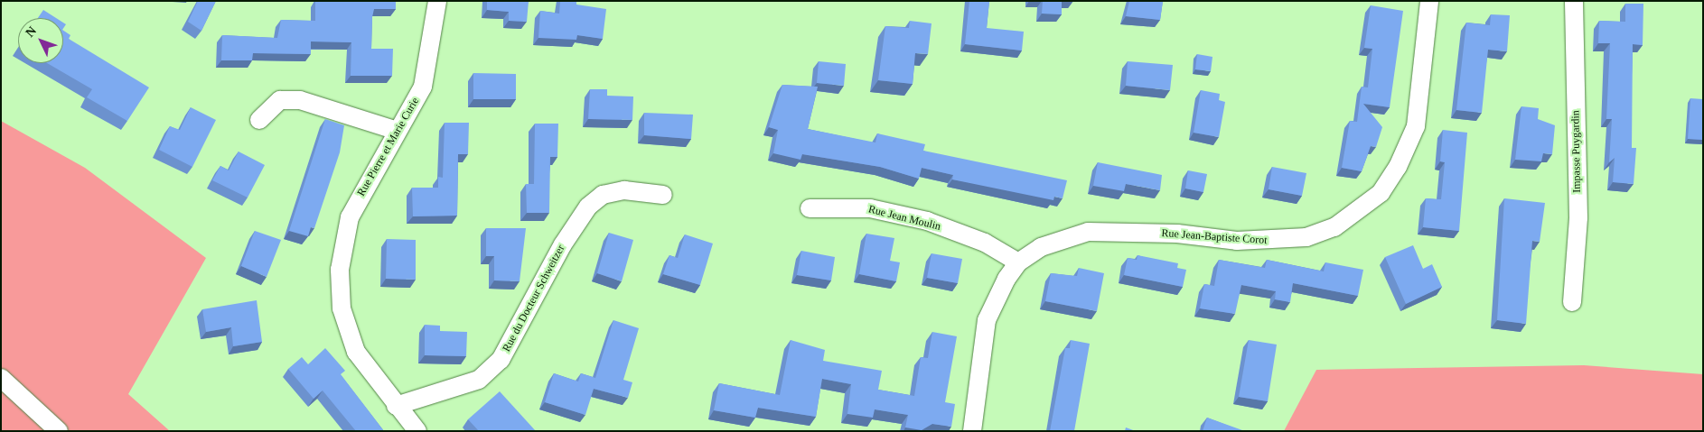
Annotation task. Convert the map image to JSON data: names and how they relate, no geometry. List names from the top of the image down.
{
  "streets": {
    "street": [
      "Rue Pierre et Marie Curie",
      "Impasse Puygardin",
      "Rue Jean Moulin",
      "Rue Jean-Baptiste Corot",
      "Rue du Docteur Schweitzer"
    ]
  },
  "crossings": [
    ["Rue Pierre et Marie Curie", "Rue du Docteur Schweitzer"],
    ["Rue Jean Moulin", "Rue Jean-Baptiste Corot"]
  ],
  "north": "top left"
}
